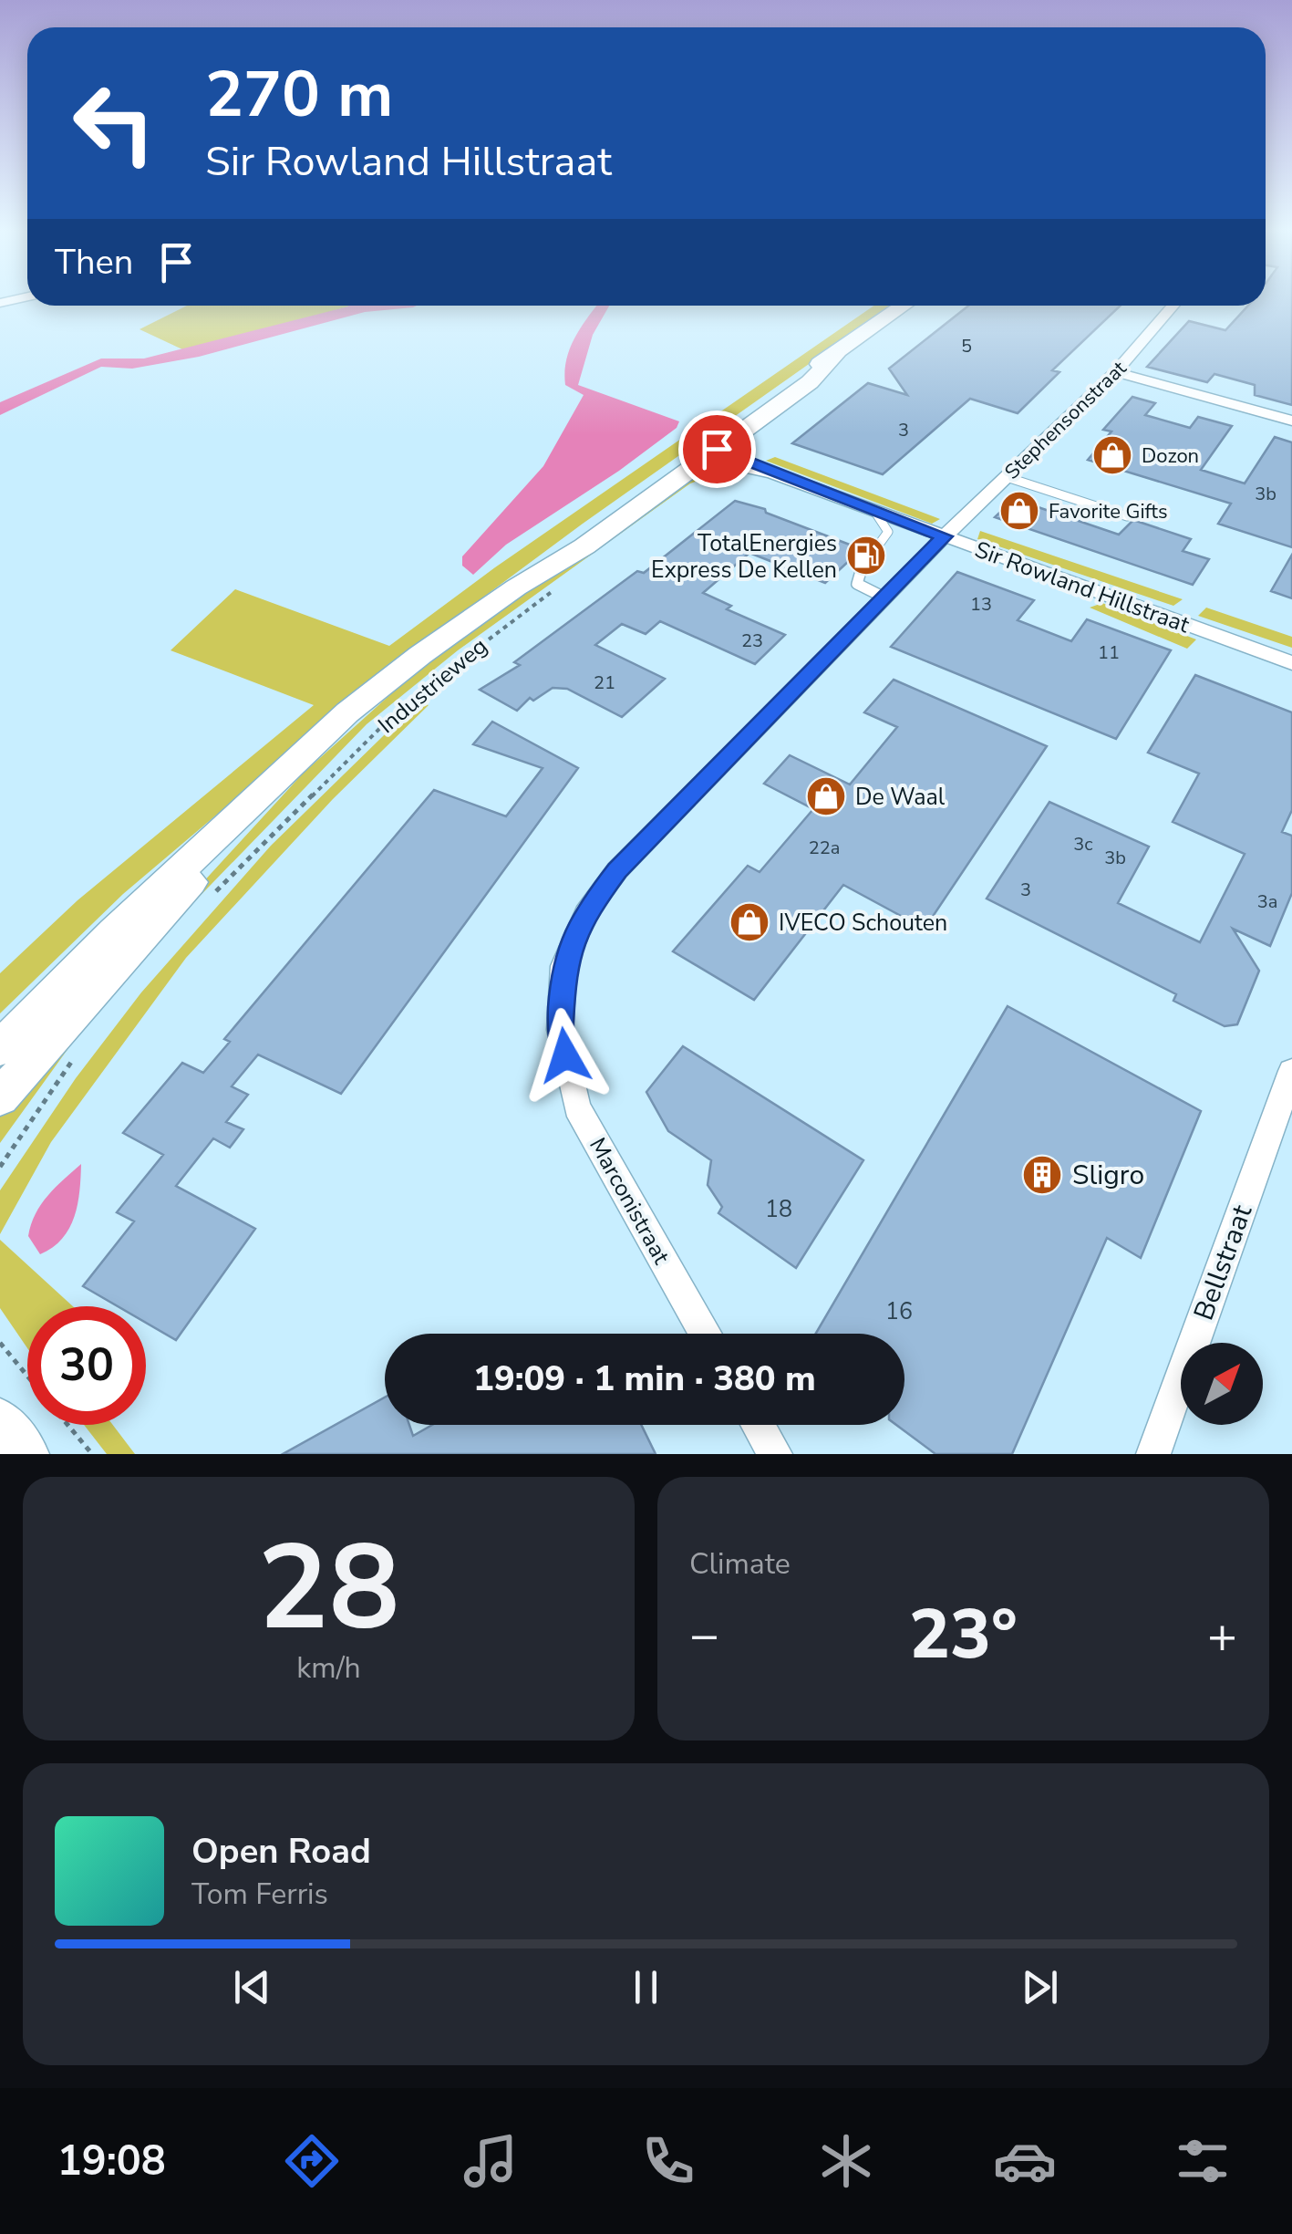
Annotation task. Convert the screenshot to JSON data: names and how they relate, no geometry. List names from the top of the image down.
{
  "streets": {
    "main road": ["Industrieweg"],
    "street": [
      "Stephensonstraat",
      "Sir Rowland Hillstraat",
      "Marconistraat",
      "Bellstraat"
    ]
  },
  "crossings": [
    ["Stephensonstraat", "Sir Rowland Hillstraat"],
    ["Stephensonstraat", "Marconistraat"],
    ["Sir Rowland Hillstraat", "Industrieweg"],
    ["Sir Rowland Hillstraat", "Marconistraat"]
  ],
  "places": {
    "shop": [
      "Dozon",
      "Favorite Gifts",
      "De Waal",
      "IVECO Schouten"
    ],
    "fuel station": ["TotalEnergies Express De Kellen"],
    "building": ["Sligro"]
  },
  "house_numbers": [
    "5",
    "3",
    "3b",
    "13",
    "23",
    "11",
    "21",
    "3c",
    "22a",
    "3b",
    "3",
    "3a",
    "18",
    "16"
  ],
  "north": "top right",
  "page": {
    "turn": ["270 m", "Sir Rowland Hillstraat"],
    "then": "Then",
    "limit": "30",
    "trip": "19:09 · 1 min · 380 m",
    "tile": [
      ["28", "km/h"],
      "Climate"
    ],
    "heat": ["−", "23°", "+"],
    "song": ["Open Road", "Tom Ferris"],
    "tabs": "19:08"
  }
}
